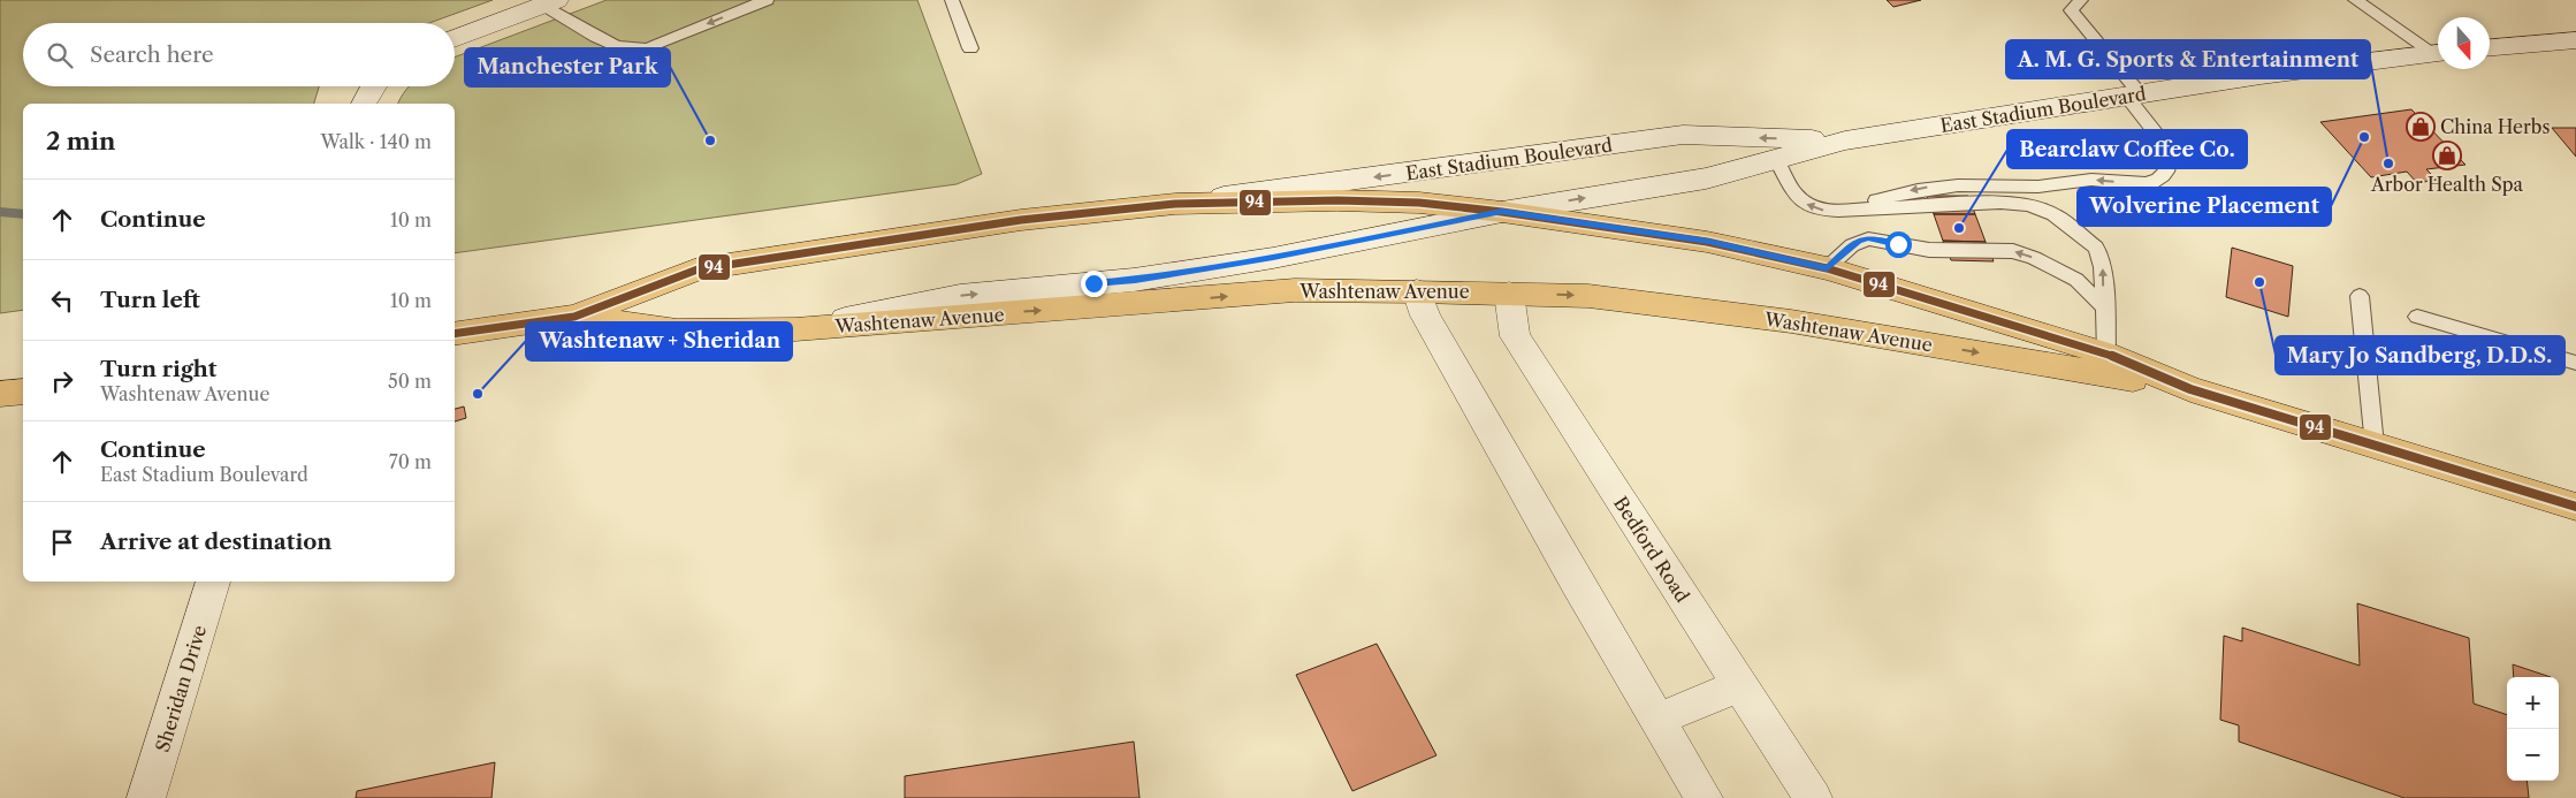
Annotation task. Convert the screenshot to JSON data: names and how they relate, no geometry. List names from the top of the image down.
{
  "streets": {
    "main road": [
      "East Stadium Boulevard",
      "Washtenaw Avenue",
      "Bedford Road",
      "Sheridan Drive"
    ]
  },
  "crossings": [
    ["East Stadium Boulevard", "Washtenaw Avenue"],
    ["Washtenaw Avenue", "Bedford Road"]
  ],
  "places": {
    "shop": ["China Herbs", "Arbor Health Spa"],
    "other": [
      "Wolverine Placement",
      "Manchester Park",
      "A. M. G. Sports & Entertainment",
      "Bearclaw Coffee Co.",
      "Mary Jo Sandberg, D.D.S.",
      "Washtenaw + Sheridan"
    ]
  },
  "lines": ["transit line 94"],
  "north": "bottom",
  "page": {
    "search": "Search here",
    "heading": ["2 min", "Walk · 140 m"],
    "list": [
      ["Continue", "10 m"],
      ["Turn left", "10 m"],
      ["Turn right", "Washtenaw Avenue", "50 m"],
      ["Continue", "East Stadium Boulevard", "70 m"],
      "Arrive at destination"
    ],
    "map_buttons": ["+", "−"]
  }
}
